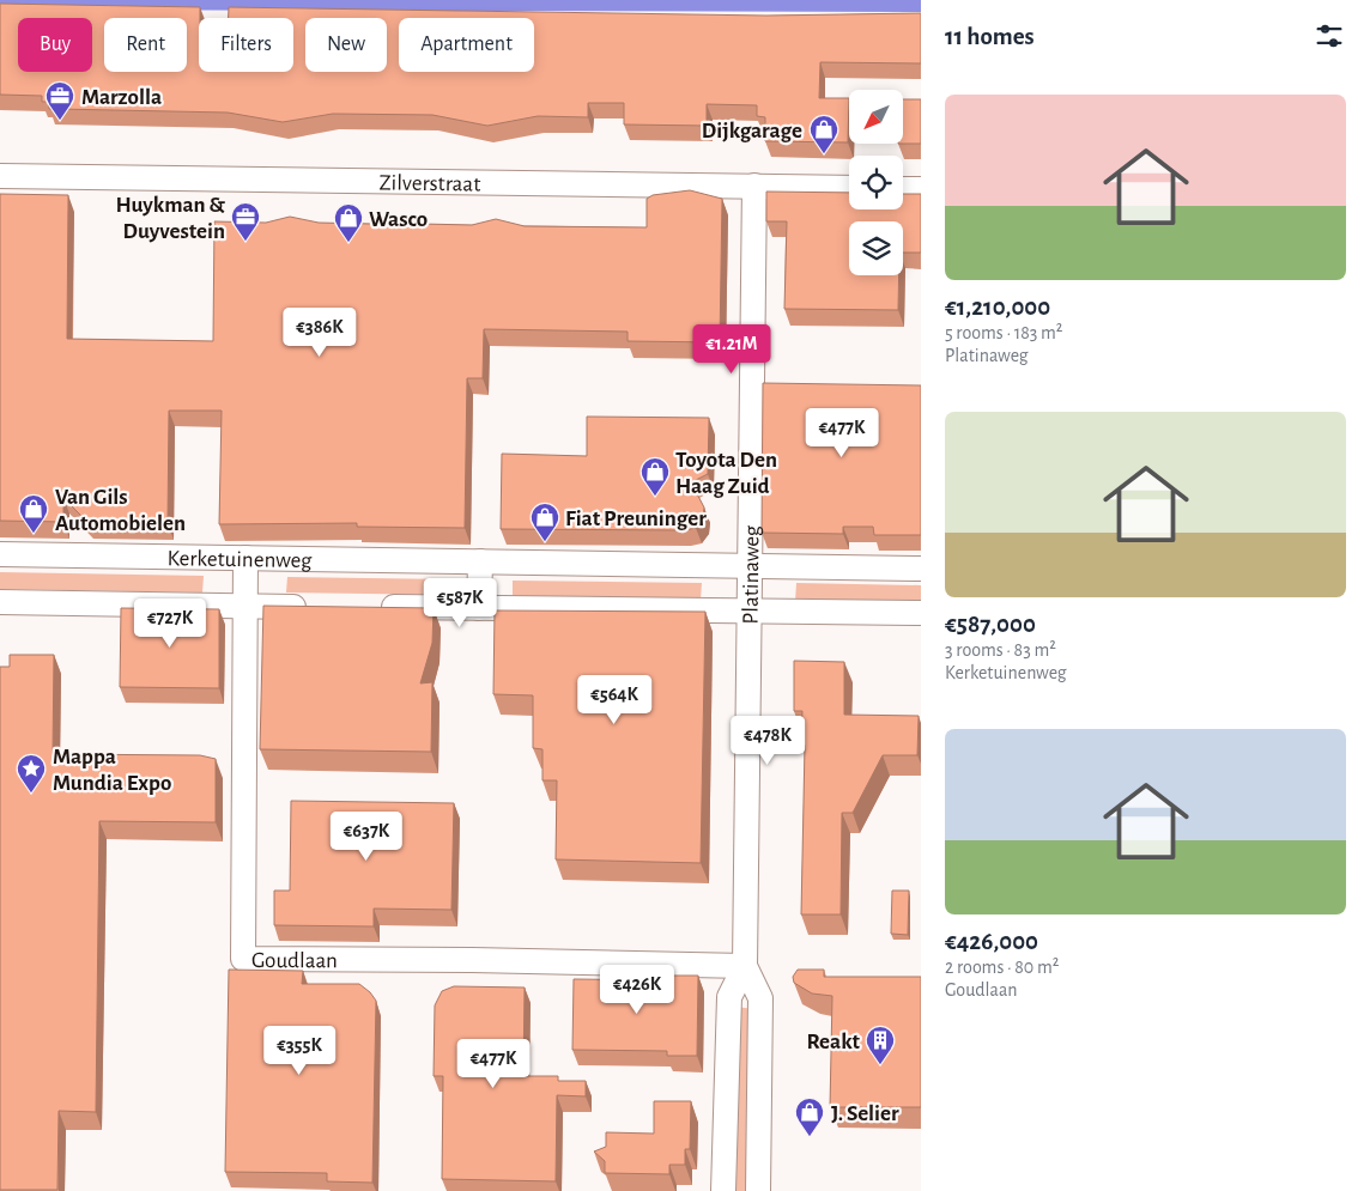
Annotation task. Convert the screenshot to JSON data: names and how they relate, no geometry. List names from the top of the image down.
{
  "streets": {
    "street": [
      "Zilverstraat",
      "Kerketuinenweg",
      "Platinaweg",
      "Goudlaan"
    ]
  },
  "crossings": [
    ["Zilverstraat", "Platinaweg"],
    ["Kerketuinenweg", "Platinaweg"],
    ["Kerketuinenweg", "Goudlaan"],
    ["Platinaweg", "Goudlaan"]
  ],
  "places": {
    "office": ["Marzolla", "Huykman & Duyvestein"],
    "shop": [
      "Dijkgarage",
      "Wasco",
      "Toyota Den Haag Zuid",
      "Van Gils Automobielen",
      "Fiat Preuninger",
      "J. Selier"
    ],
    "place": ["Mappa Mundia Expo"],
    "building": ["Reakt"]
  },
  "north": "bottom left",
  "page": {
    "heading": "11 homes",
    "chip": [
      "Buy",
      "Rent",
      "Filters",
      "New",
      "Apartment"
    ],
    "list": [
      {
        "name": "€1,210,000",
        "note": "5 rooms · 183 m² · Platinaweg"
      },
      {
        "name": "€587,000",
        "note": "3 rooms · 83 m² · Kerketuinenweg"
      },
      {
        "name": "€426,000",
        "note": "2 rooms · 80 m² · Goudlaan"
      }
    ],
    "price": [
      "€386K",
      "€1.21M",
      "€477K",
      "€587K",
      "€727K",
      "€564K",
      "€478K",
      "€637K",
      "€426K",
      "€355K",
      "€477K"
    ]
  }
}
